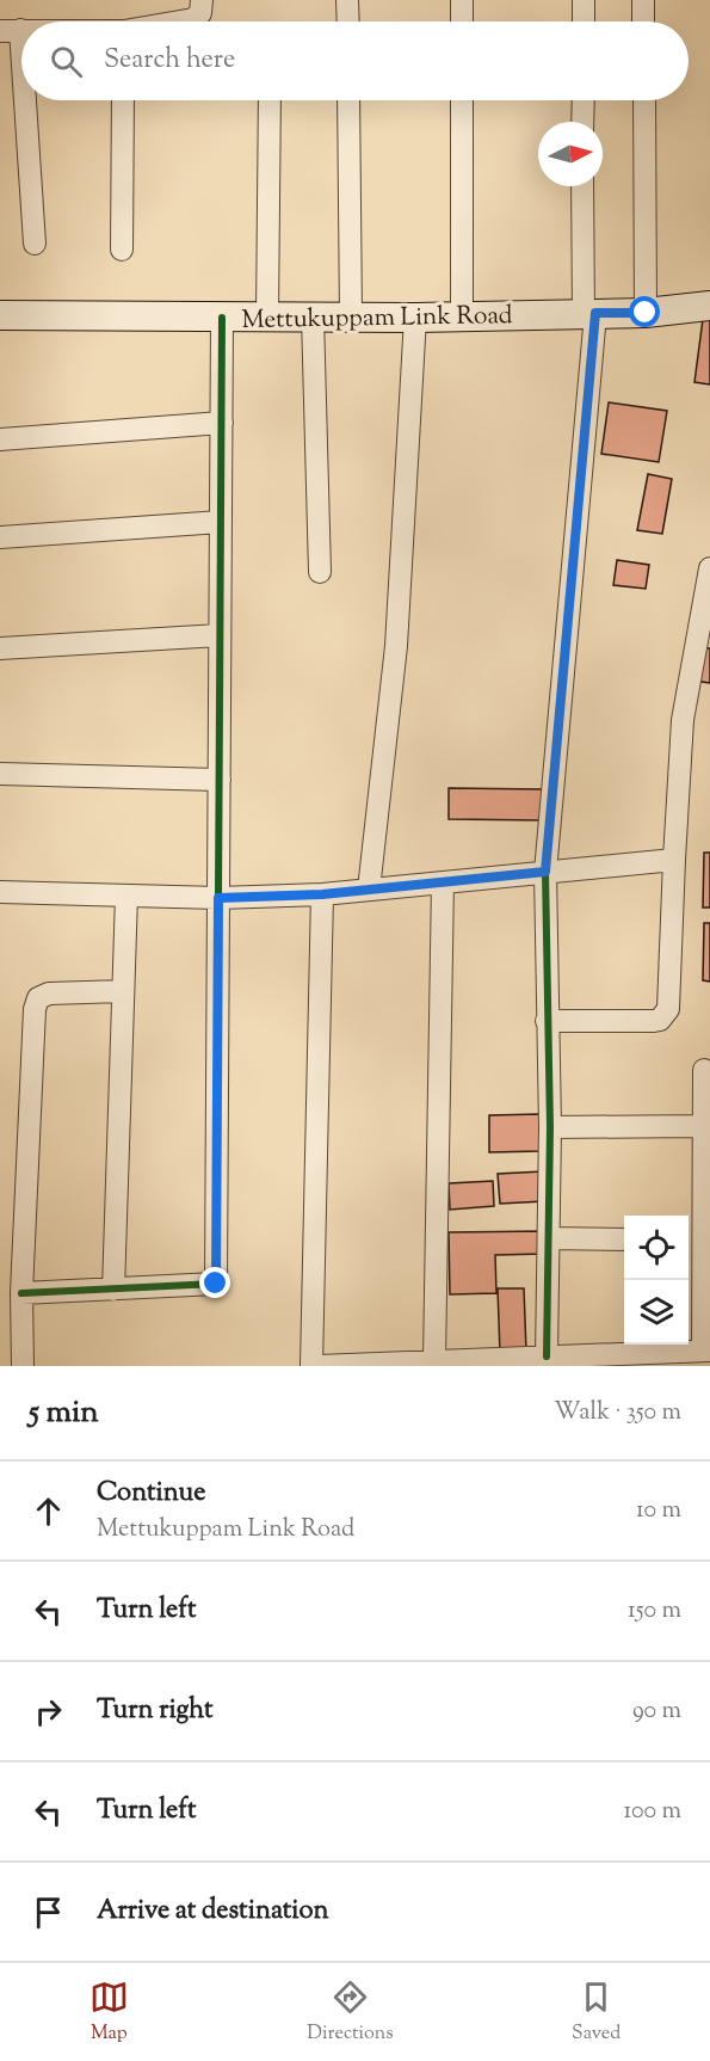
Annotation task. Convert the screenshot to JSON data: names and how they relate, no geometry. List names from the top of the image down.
{
  "streets": {
    "street": ["Mettukuppam Link Road"]
  },
  "north": "right",
  "page": {
    "search": "Search here",
    "heading": ["5 min", "Walk · 350 m"],
    "list": [
      ["Continue", "Mettukuppam Link Road", "10 m"],
      ["Turn left", "150 m"],
      ["Turn right", "90 m"],
      ["Turn left", "100 m"],
      "Arrive at destination"
    ],
    "nav": ["Map", "Directions", "Saved"]
  }
}
